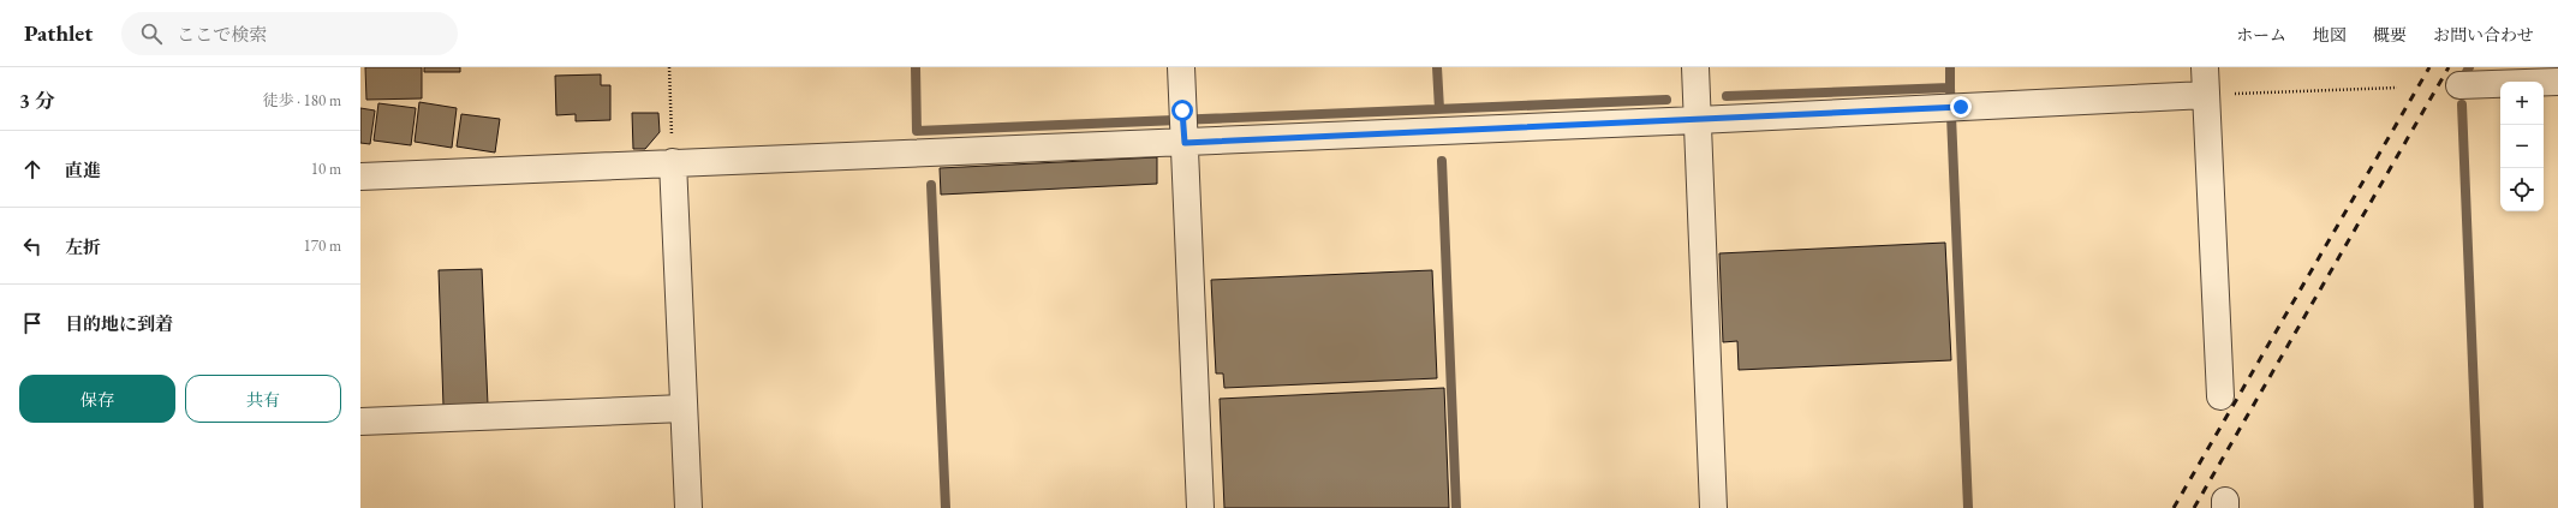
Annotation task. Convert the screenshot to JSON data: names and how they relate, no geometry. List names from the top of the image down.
{
  "page": {
    "header": "Pathlet",
    "search": "ここで検索",
    "nav": [
      "ホーム",
      "地図",
      "概要",
      "お問い合わせ"
    ],
    "heading": ["3 分", "徒歩 · 180 m"],
    "map_buttons": ["+", "−"],
    "list": [
      ["直進", "10 m"],
      ["左折", "170 m"],
      "目的地に到着"
    ],
    "buttons": ["保存", "共有"]
  }
}
